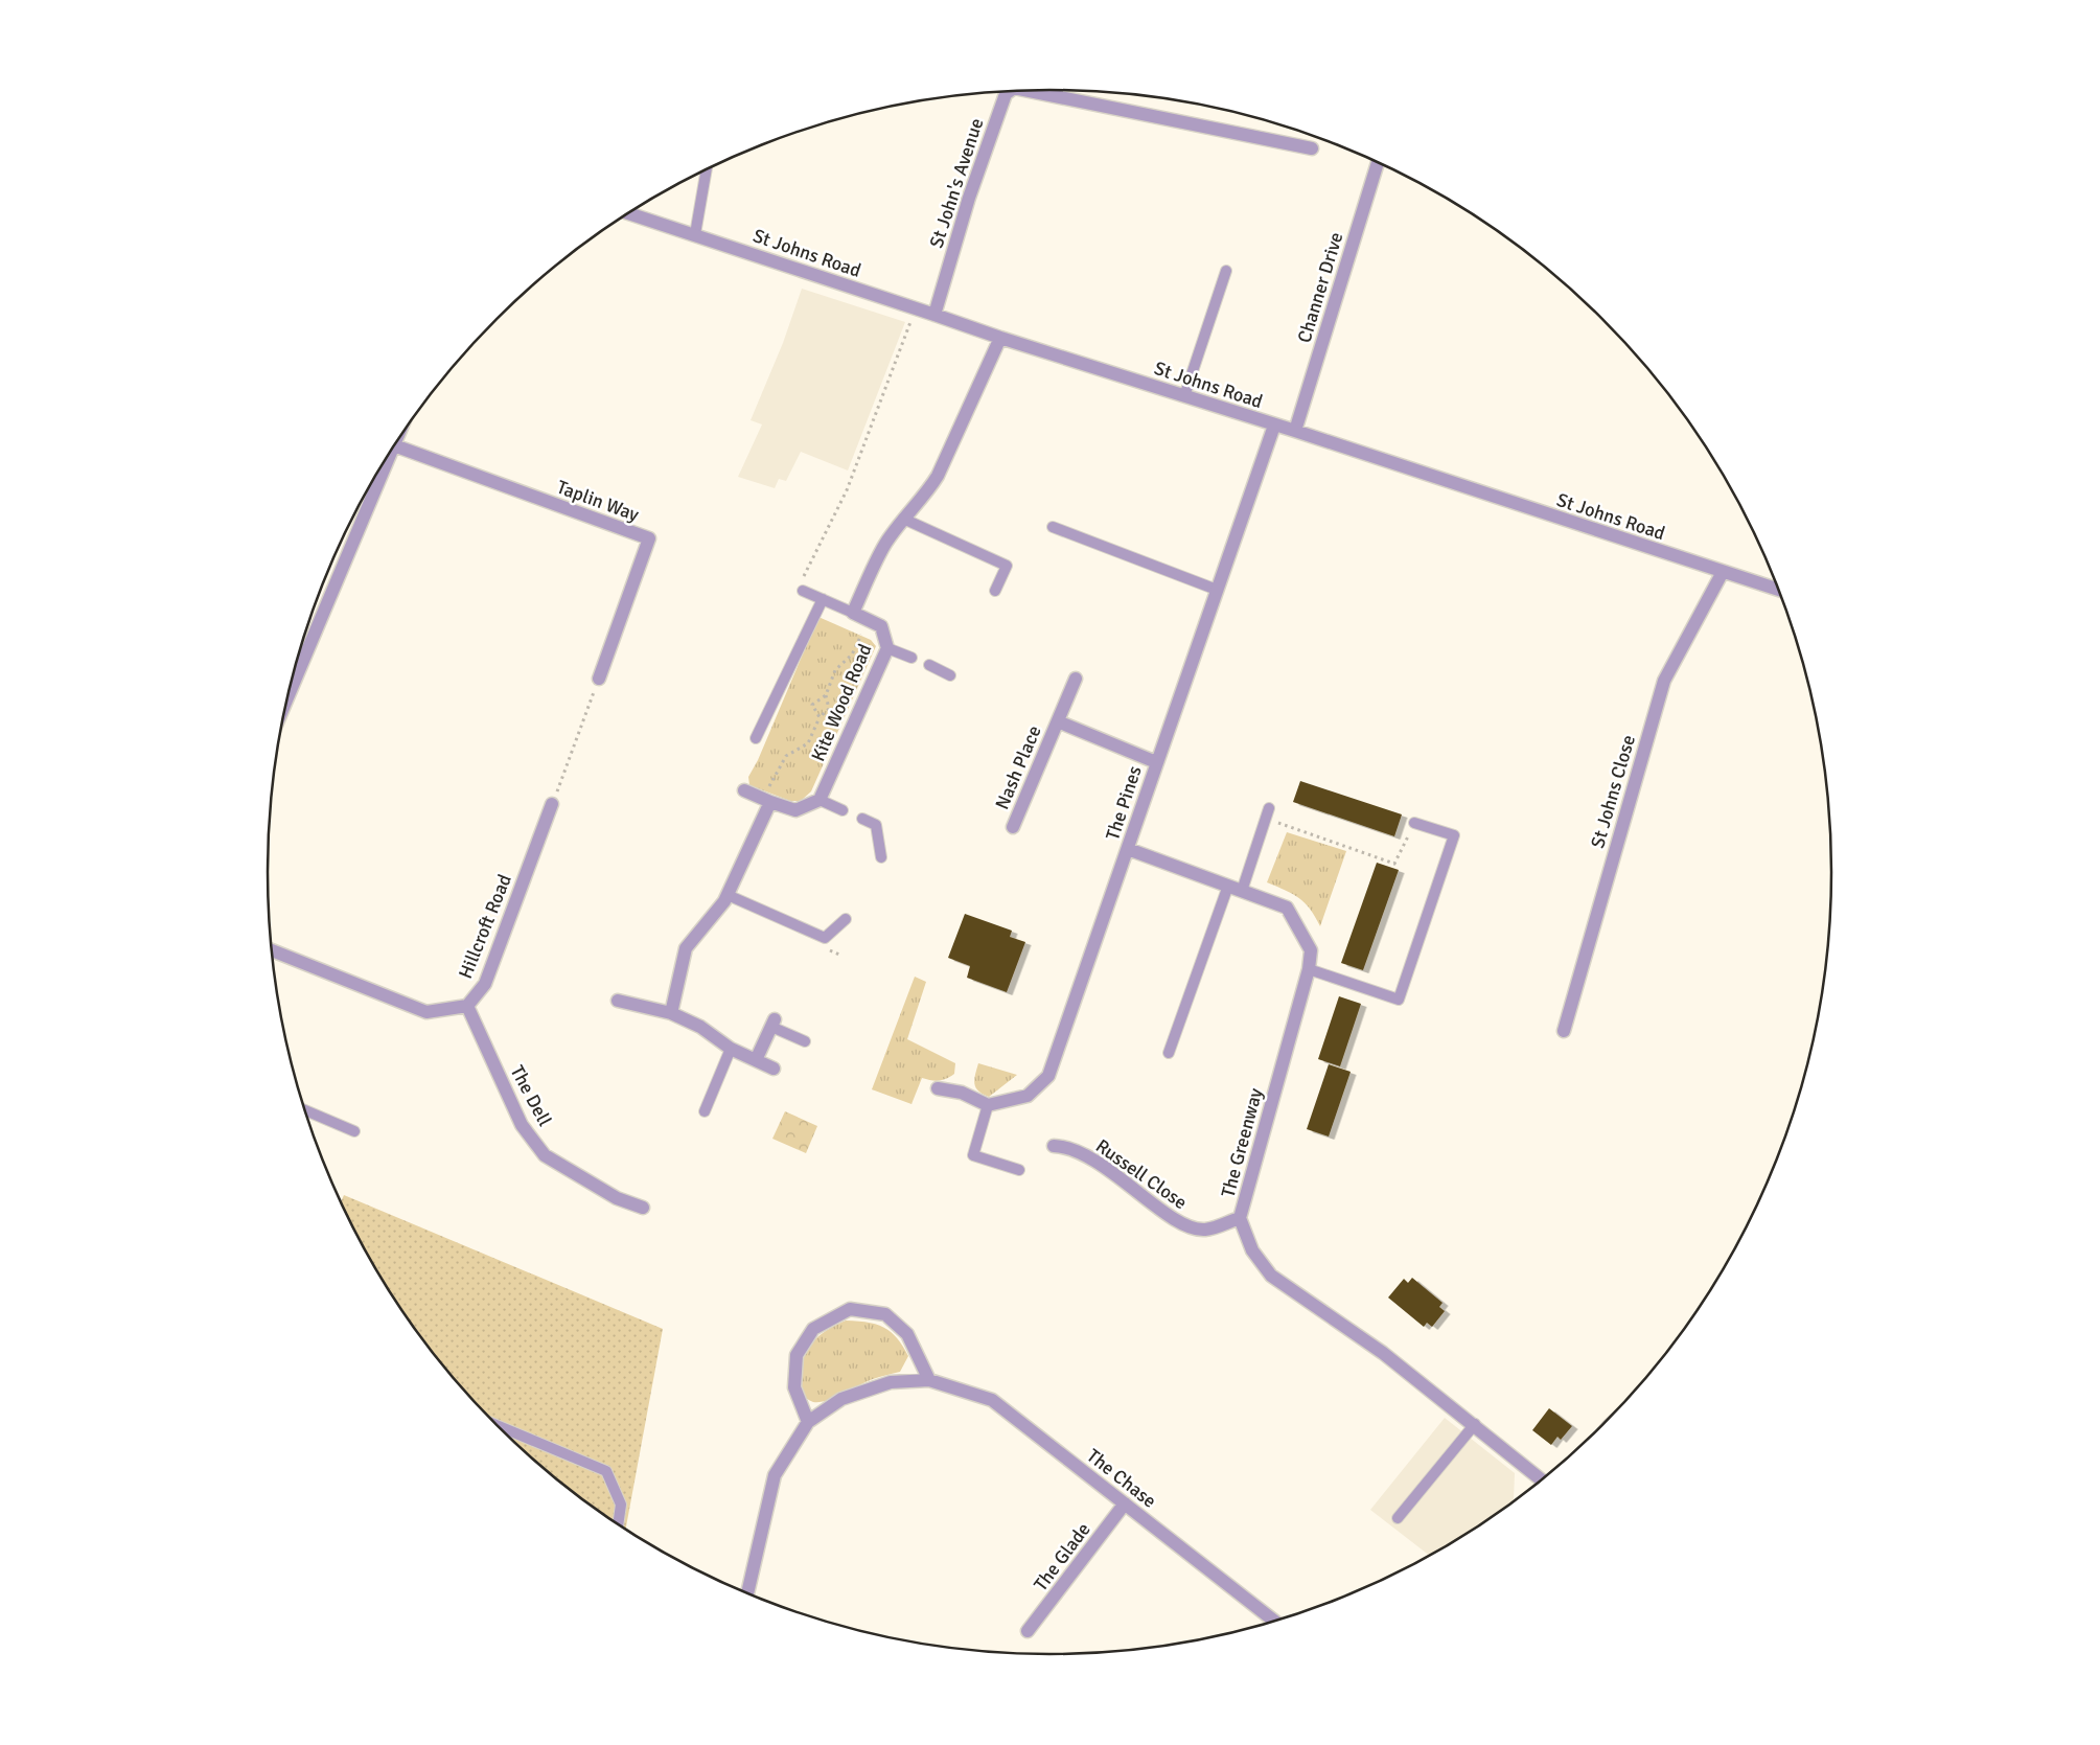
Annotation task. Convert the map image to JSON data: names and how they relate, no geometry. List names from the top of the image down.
{
  "streets": {
    "street": [
      "St John's Avenue",
      "St Johns Road",
      "Channer Drive",
      "Taplin Way",
      "Kite Wood Road",
      "Nash Place",
      "St Johns Close",
      "The Pines",
      "Hillcroft Road",
      "The Dell",
      "The Greenway",
      "Russell Close",
      "The Chase",
      "The Glade"
    ]
  },
  "crossings": [
    ["St John's Avenue", "St Johns Road"],
    ["St Johns Road", "Channer Drive"],
    ["St Johns Road", "St Johns Close"],
    ["St Johns Road", "The Pines"],
    ["Nash Place", "The Pines"],
    ["The Pines", "The Greenway"],
    ["Hillcroft Road", "The Dell"],
    ["The Greenway", "Russell Close"],
    ["The Chase", "The Glade"]
  ]
}
